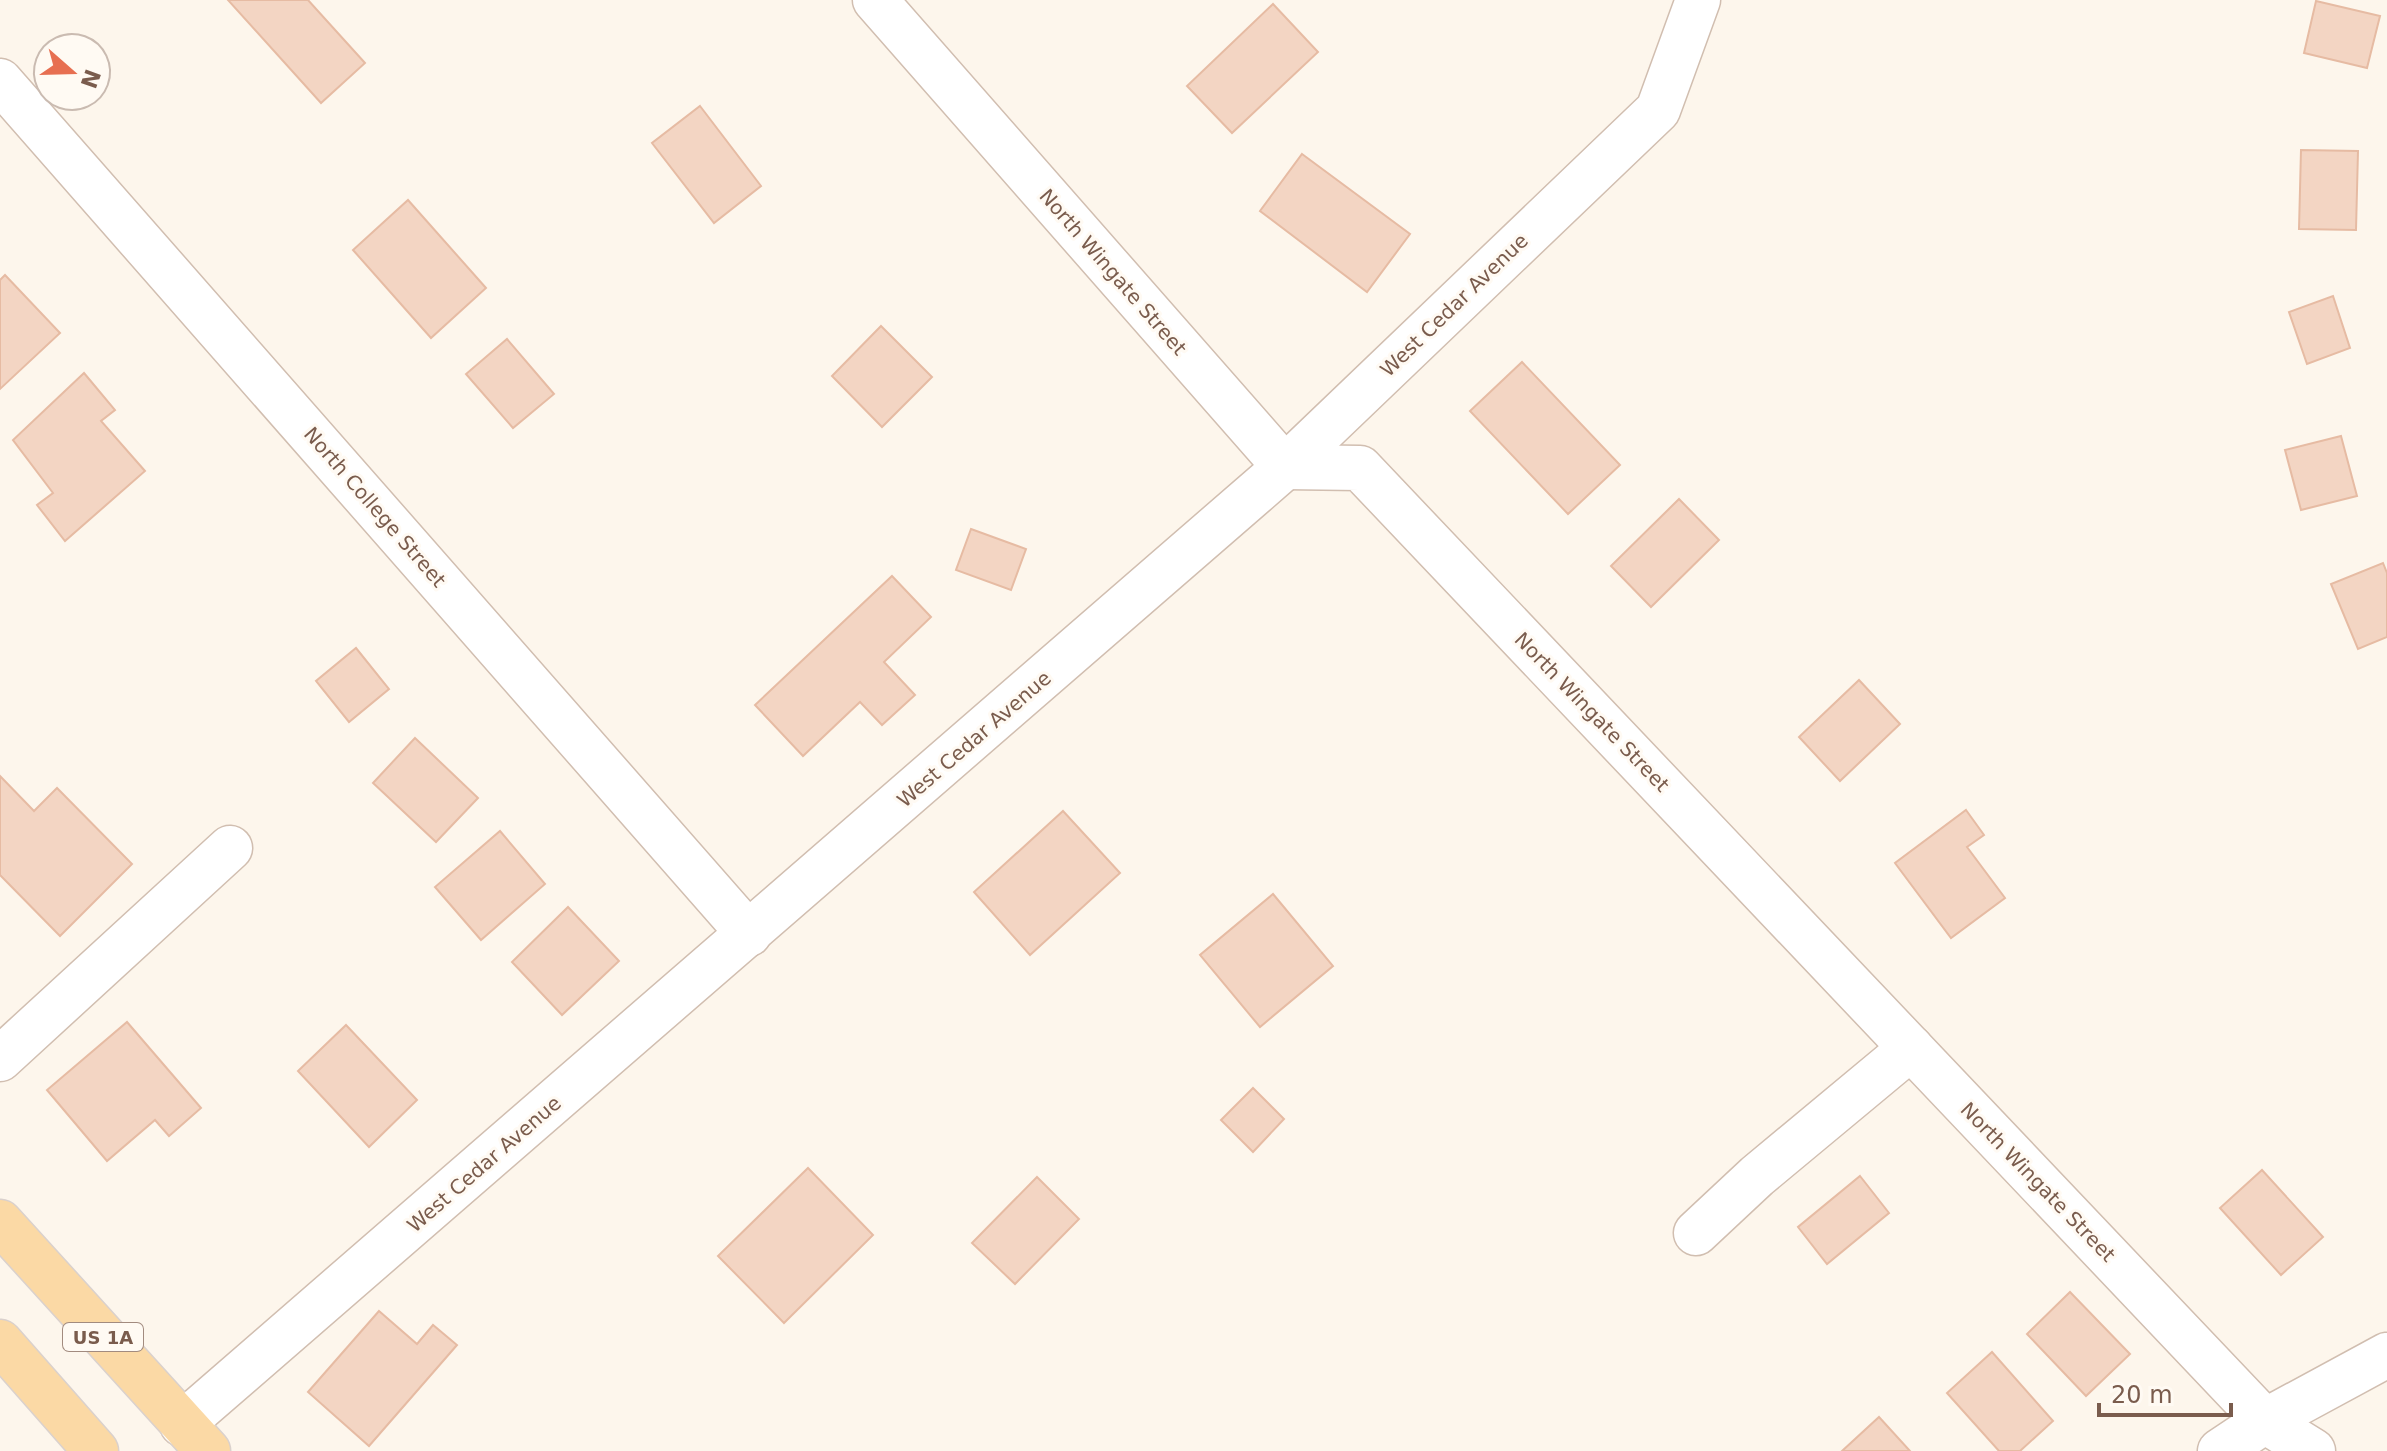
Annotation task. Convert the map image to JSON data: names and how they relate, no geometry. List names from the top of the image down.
{
  "streets": {
    "main road": ["US 1A"],
    "street": ["North Wingate Street", "West Cedar Avenue", "North College Street"]
  },
  "crossings": [
    ["North Wingate Street", "West Cedar Avenue"],
    ["West Cedar Avenue", "North College Street"],
    ["West Cedar Avenue", "US 1A"]
  ],
  "scale_bar": "20 m",
  "north": "right"
}
